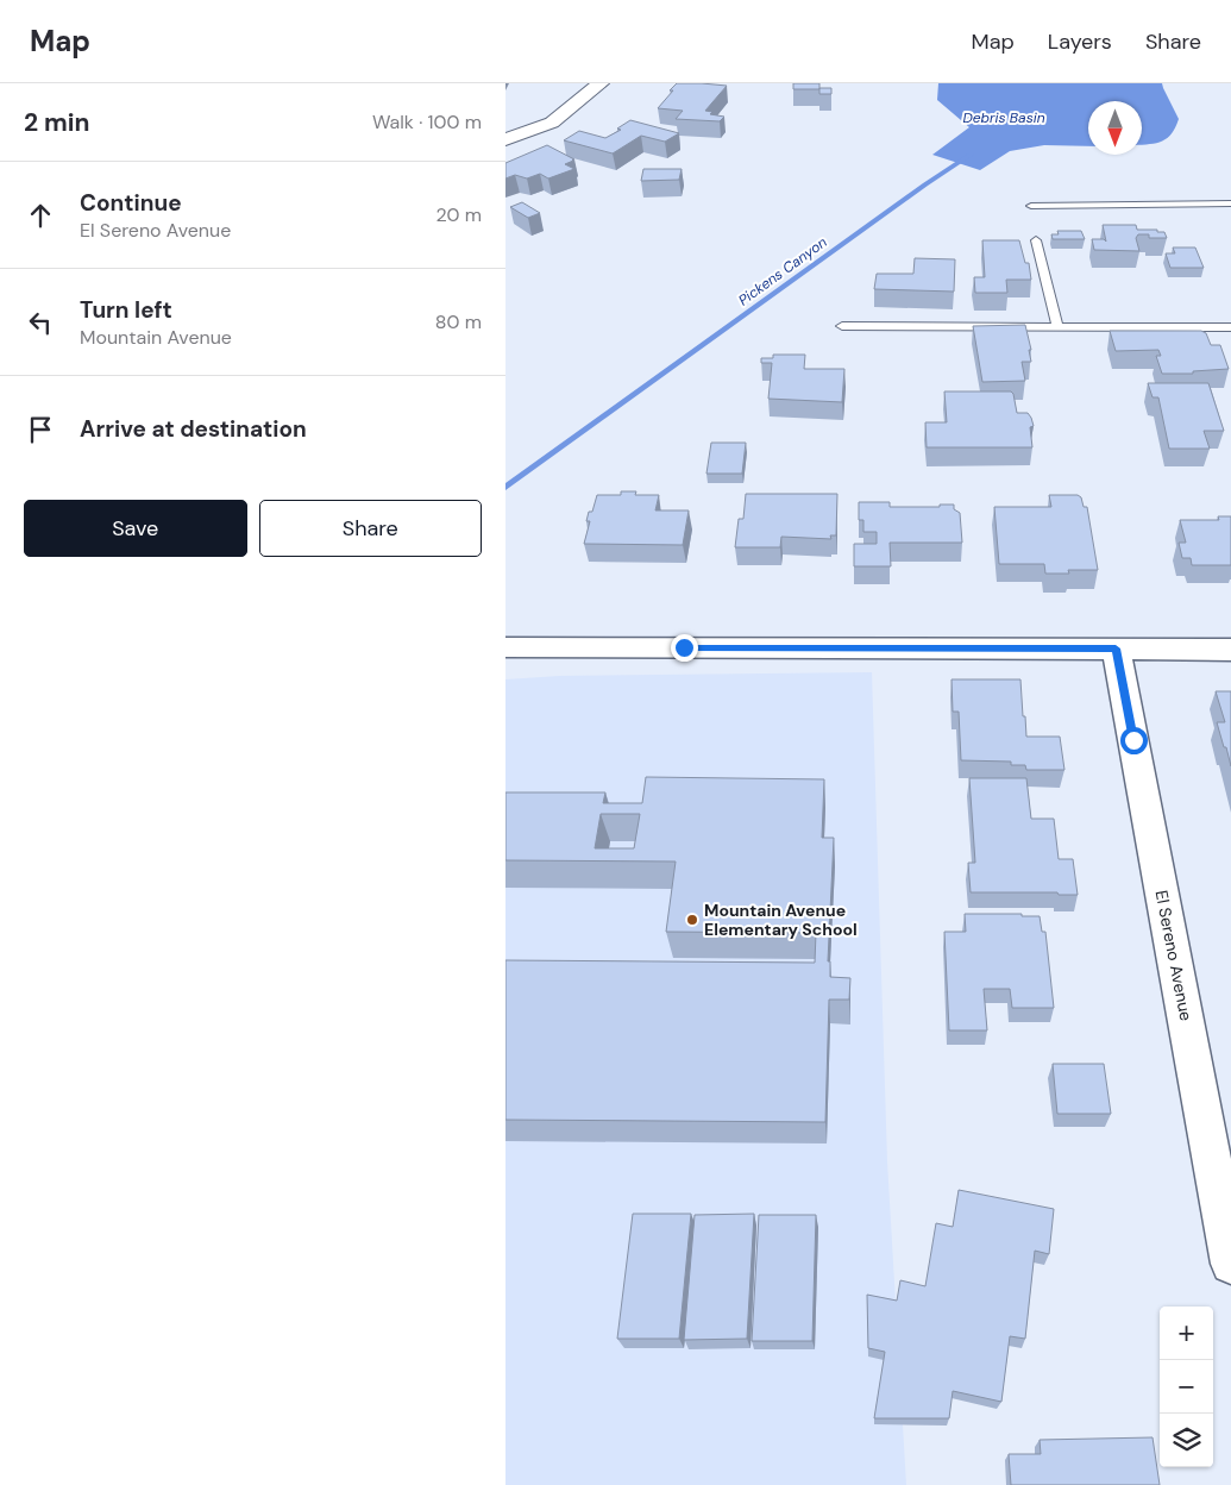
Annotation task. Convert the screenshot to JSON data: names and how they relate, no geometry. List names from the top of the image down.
{
  "streets": {
    "street": ["El Sereno Avenue"]
  },
  "water": ["Debris Basin", "Pickens Canyon"],
  "places": ["Mountain Avenue Elementary School"],
  "north": "bottom",
  "page": {
    "header": "Map",
    "nav": ["Map", "Layers", "Share"],
    "heading": ["2 min", "Walk · 100 m"],
    "list": [
      ["Continue", "El Sereno Avenue", "20 m"],
      ["Turn left", "Mountain Avenue", "80 m"],
      "Arrive at destination"
    ],
    "buttons": ["Save", "Share"],
    "map_buttons": ["+", "−"]
  }
}
